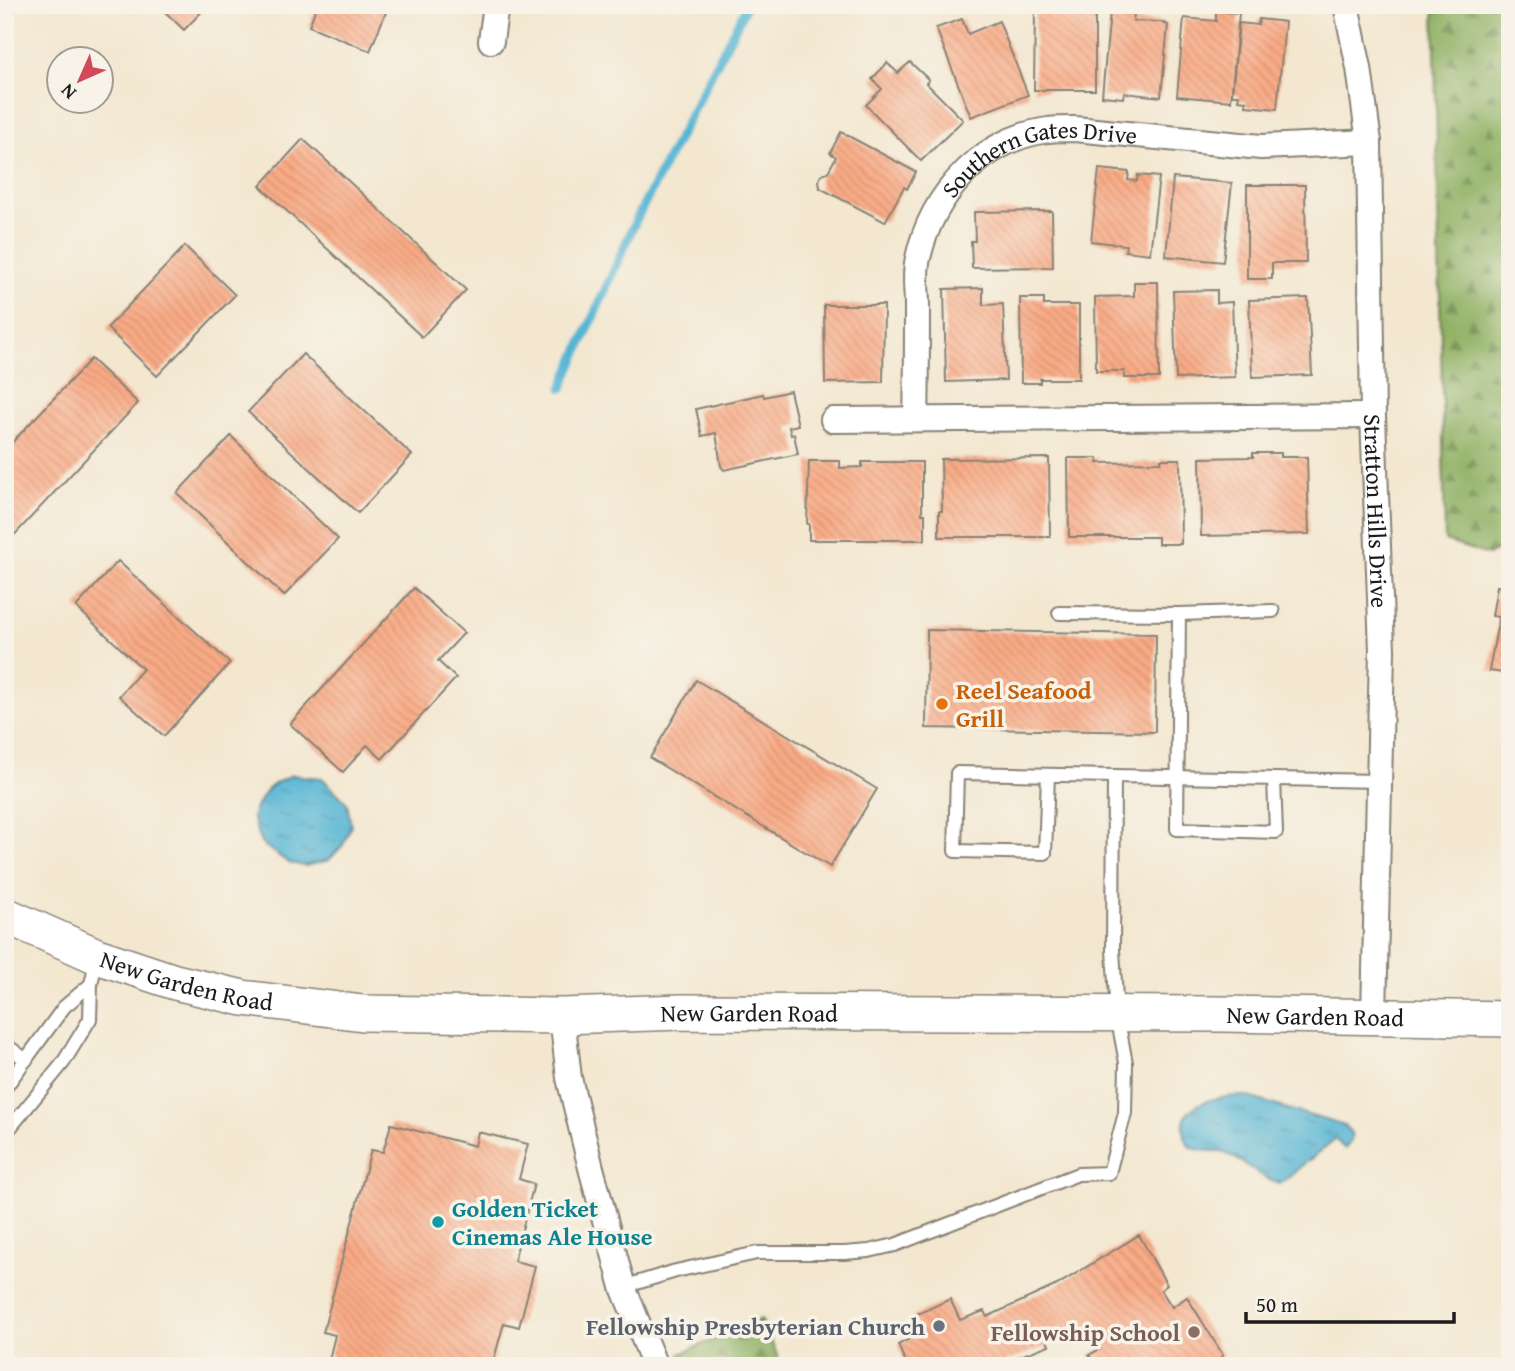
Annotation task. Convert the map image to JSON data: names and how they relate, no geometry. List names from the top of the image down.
{
  "streets": {
    "main road": ["New Garden Road"],
    "street": ["Southern Gates Drive", "Stratton Hills Drive"]
  },
  "crossings": [
    ["Southern Gates Drive", "Stratton Hills Drive"],
    ["Stratton Hills Drive", "New Garden Road"]
  ],
  "places": [
    "Reel Seafood Grill",
    "Golden Ticket Cinemas Ale House",
    "Fellowship Presbyterian Church",
    "Fellowship School"
  ],
  "scale_bar": "50 m",
  "north": "bottom left"
}
